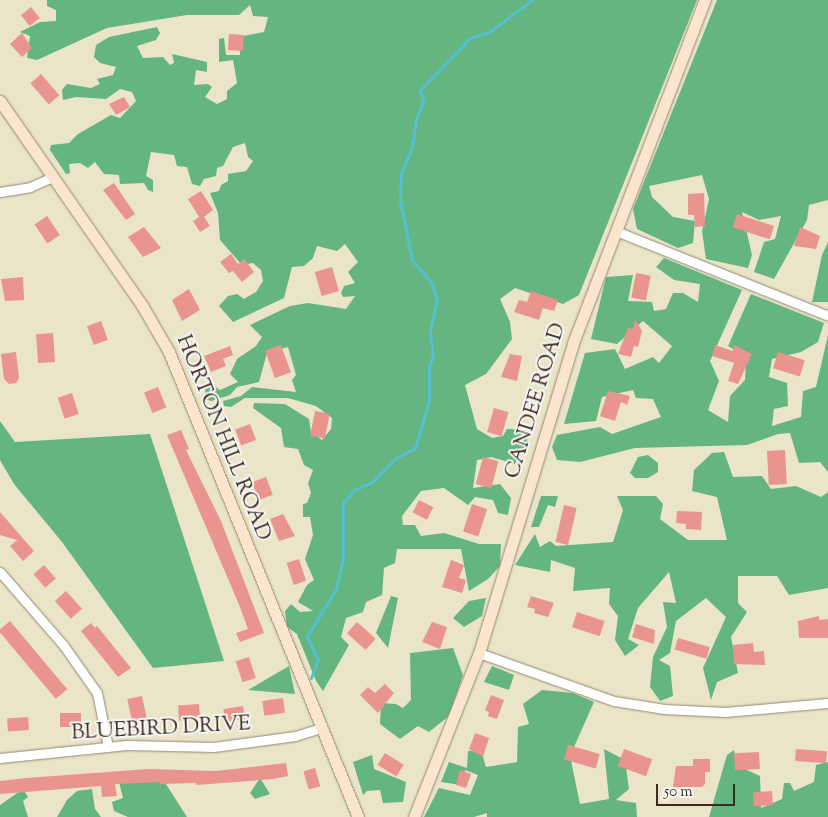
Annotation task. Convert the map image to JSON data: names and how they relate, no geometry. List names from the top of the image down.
{
  "streets": {
    "street": ["CANDEE ROAD", "HORTON HILL ROAD", "BLUEBIRD DRIVE"]
  },
  "crossings": [
    ["HORTON HILL ROAD", "BLUEBIRD DRIVE"]
  ],
  "scale_bar": "50 m"
}
